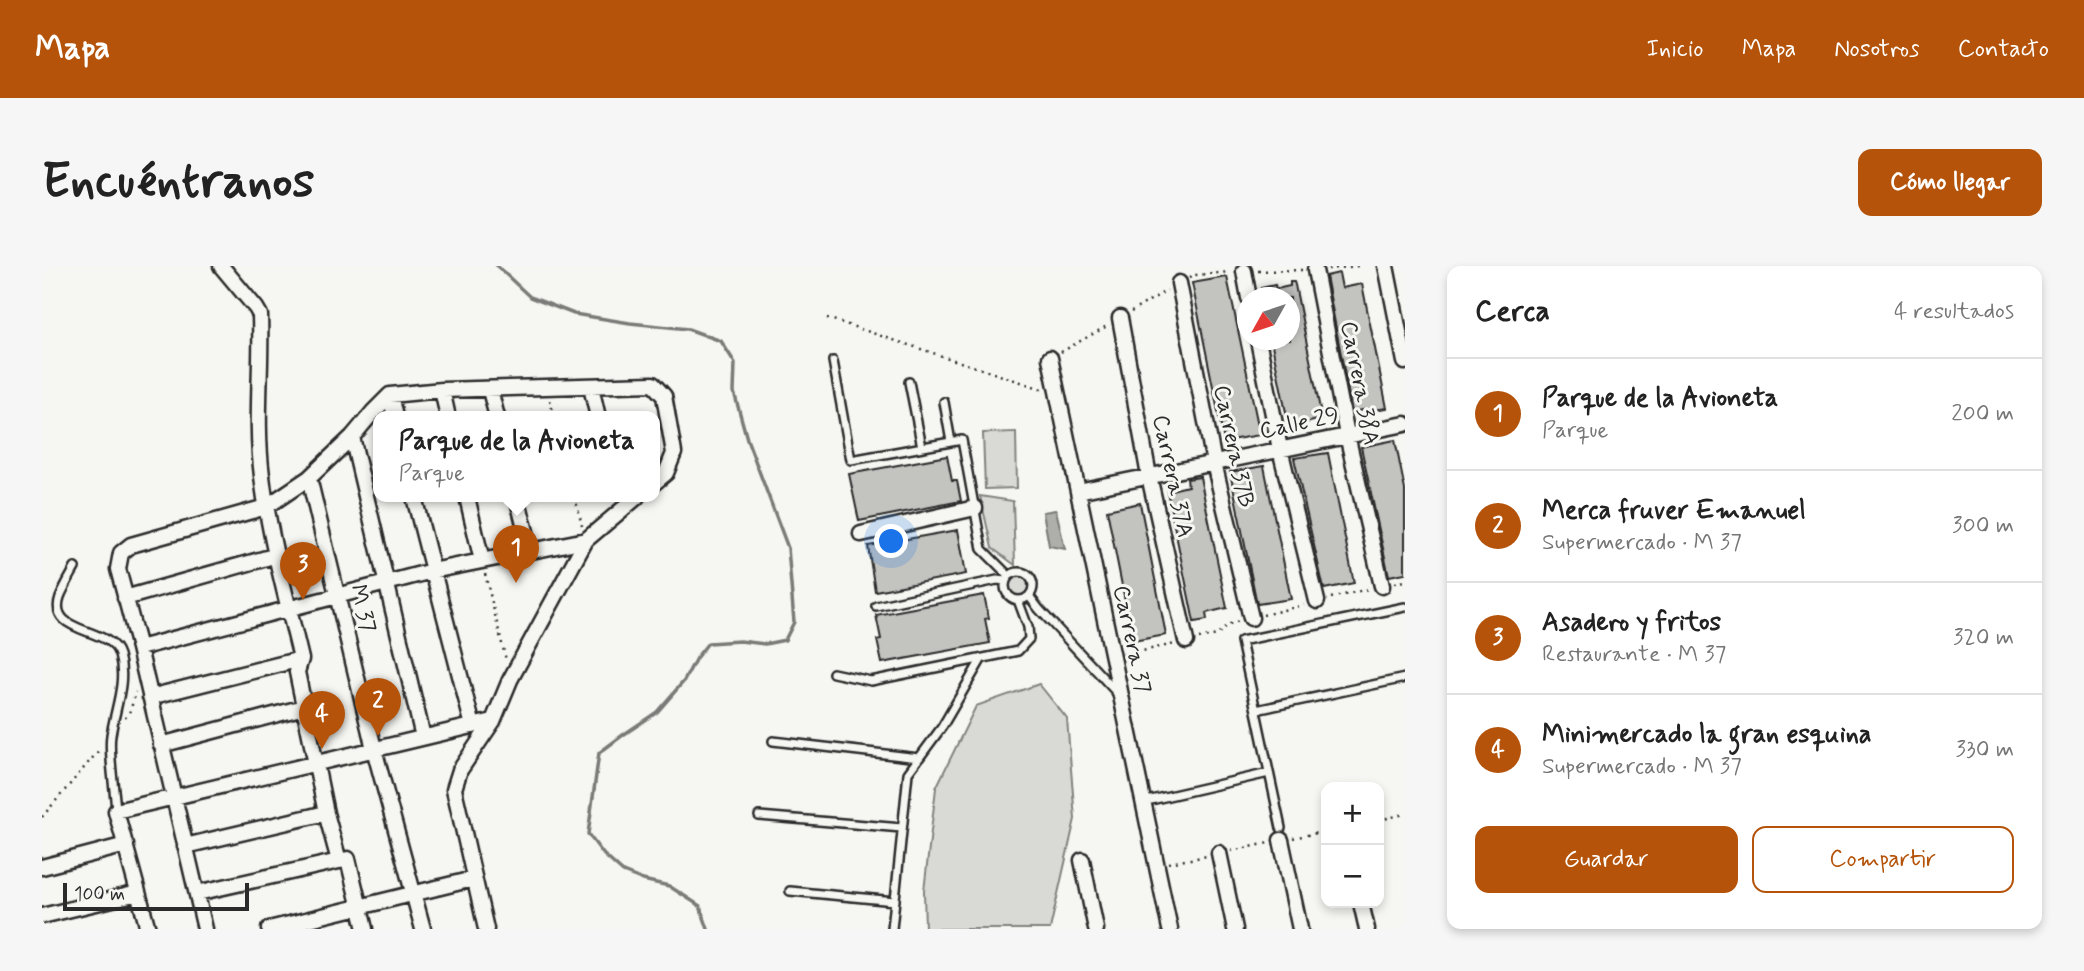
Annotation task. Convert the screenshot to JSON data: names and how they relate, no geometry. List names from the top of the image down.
{
  "streets": {
    "street": [
      "Carrera 38A",
      "Calle 29",
      "Carrera 37B",
      "Carrera 37A",
      "M 37",
      "Carrera 37"
    ]
  },
  "crossings": [
    ["Carrera 38A", "Calle 29"],
    ["Calle 29", "Carrera 37B"],
    ["Calle 29", "Carrera 37A"],
    ["Calle 29", "Carrera 37"]
  ],
  "scale_bar": "100 m",
  "north": "bottom left",
  "page": {
    "header": "Mapa",
    "nav": [
      "Inicio",
      "Mapa",
      "Nosotros",
      "Contacto"
    ],
    "buttons": [
      "Cómo llegar",
      ["Guardar", "Compartir"]
    ],
    "title": "Encuéntranos",
    "heading": ["Cerca", "4 resultados"],
    "list": [
      {
        "mark": "1",
        "name": "Parque de la Avioneta",
        "note": "Parque",
        "value": "200 m"
      },
      {
        "mark": "2",
        "name": "Merca fruver Emanuel",
        "note": "Supermercado · M 37",
        "value": "300 m"
      },
      {
        "mark": "3",
        "name": "Asadero y fritos",
        "note": "Restaurante · M 37",
        "value": "320 m"
      },
      {
        "mark": "4",
        "name": "Minimercado la gran esquina",
        "note": "Supermercado · M 37",
        "value": "330 m"
      }
    ],
    "popup": ["Parque de la Avioneta", "Parque"],
    "pins": [
      "1",
      "3",
      "2",
      "4"
    ],
    "map_buttons": ["+", "−"],
    "scale": "100 m"
  }
}
